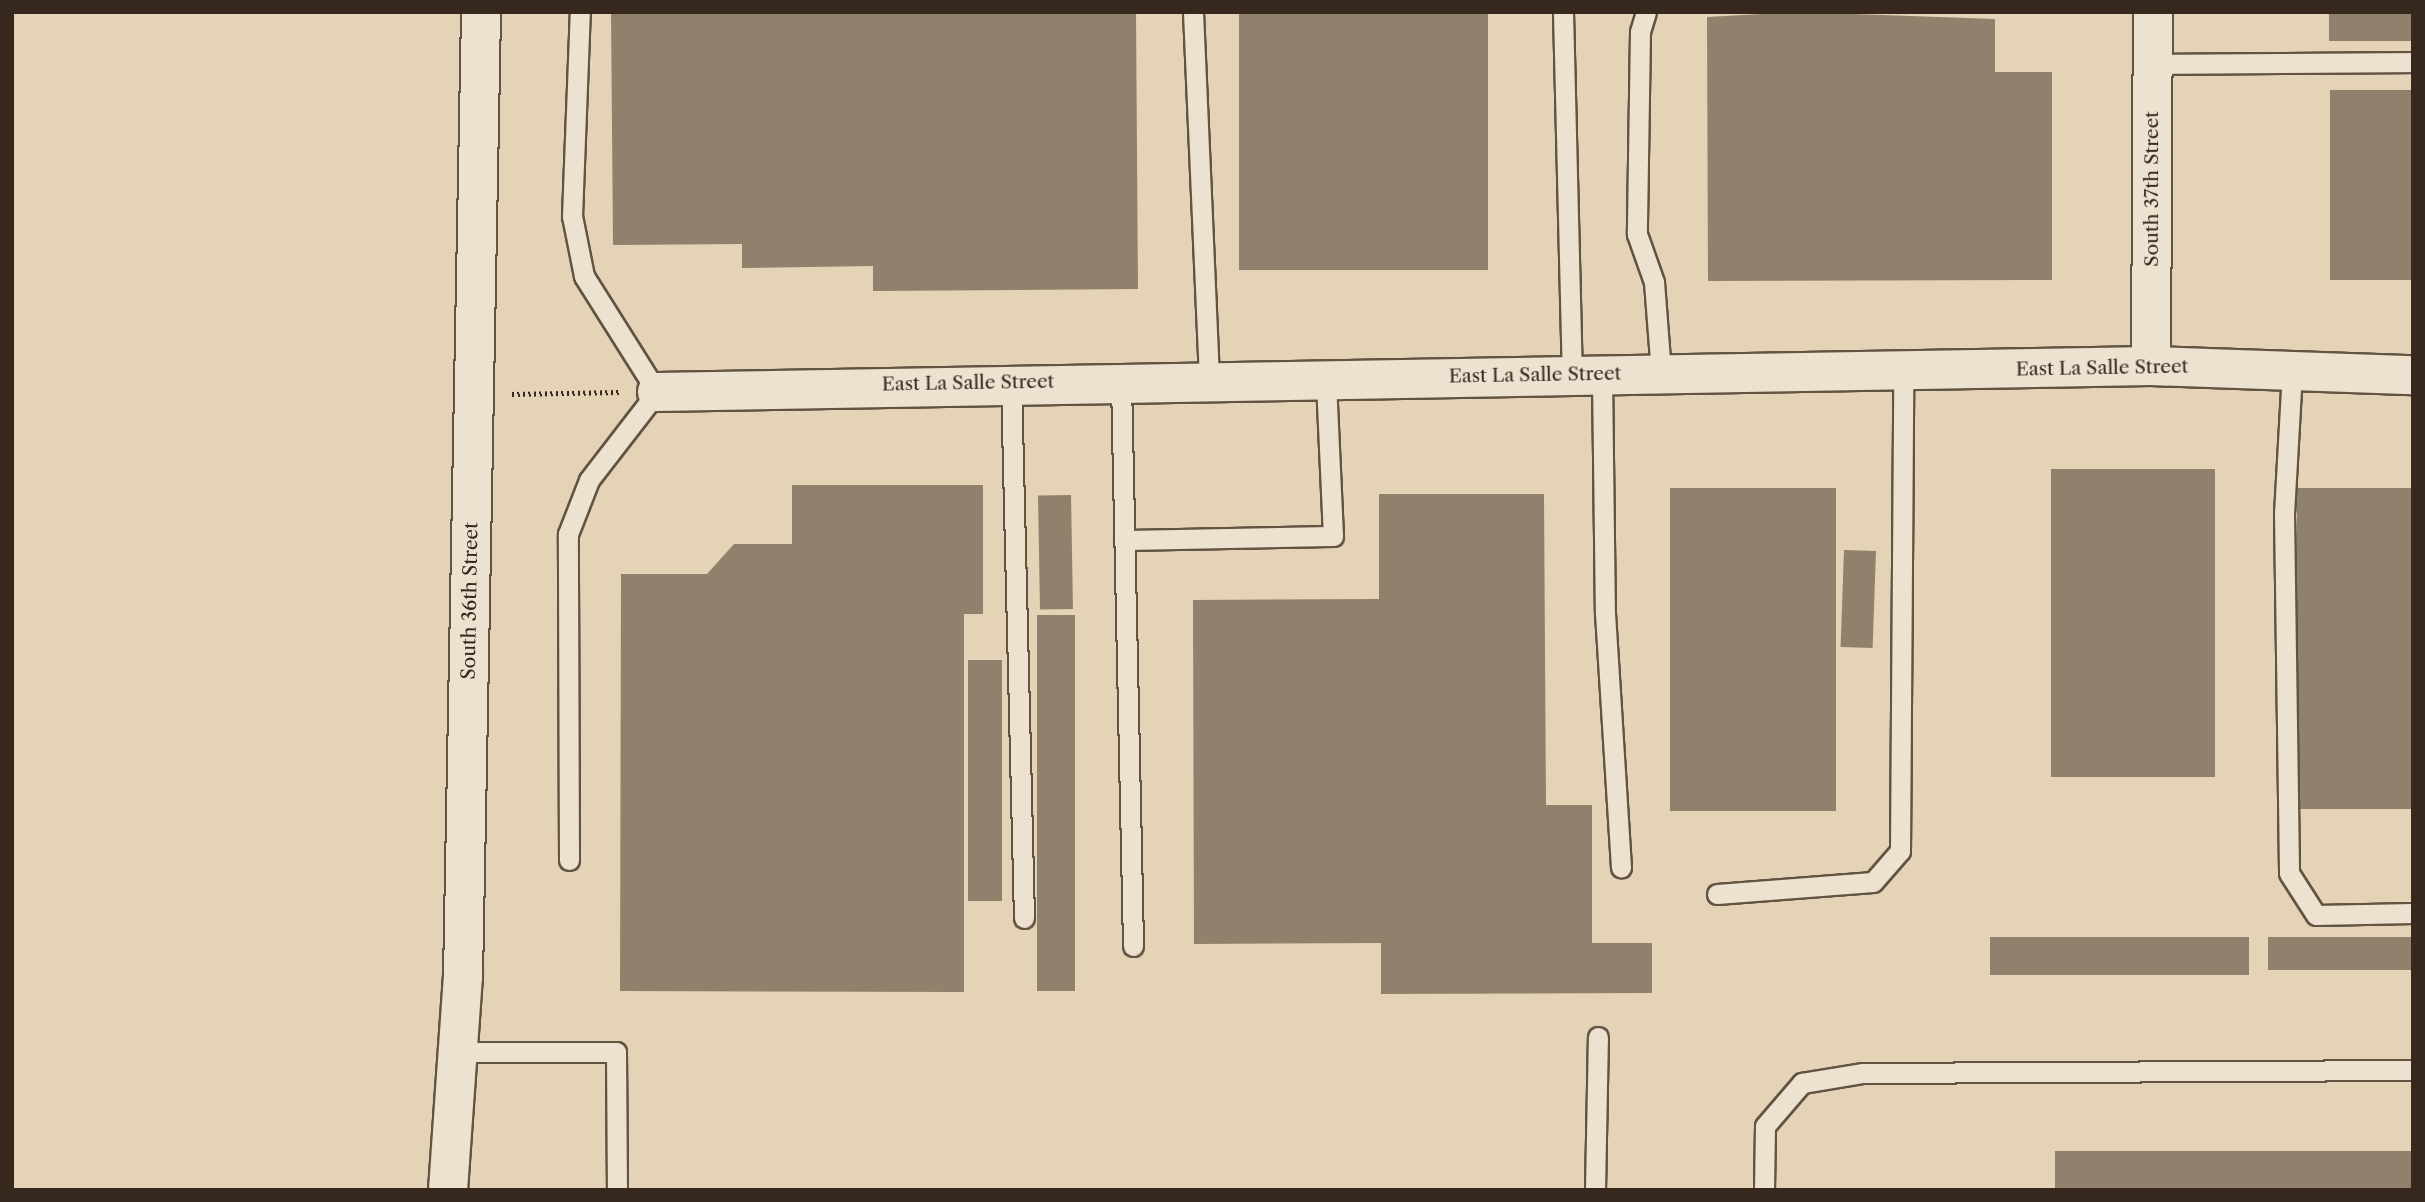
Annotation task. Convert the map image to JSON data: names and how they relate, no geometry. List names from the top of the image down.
{
  "streets": {
    "street": ["South 37th Street", "East La Salle Street", "South 36th Street"]
  },
  "crossings": [
    ["South 37th Street", "East La Salle Street"]
  ]
}
